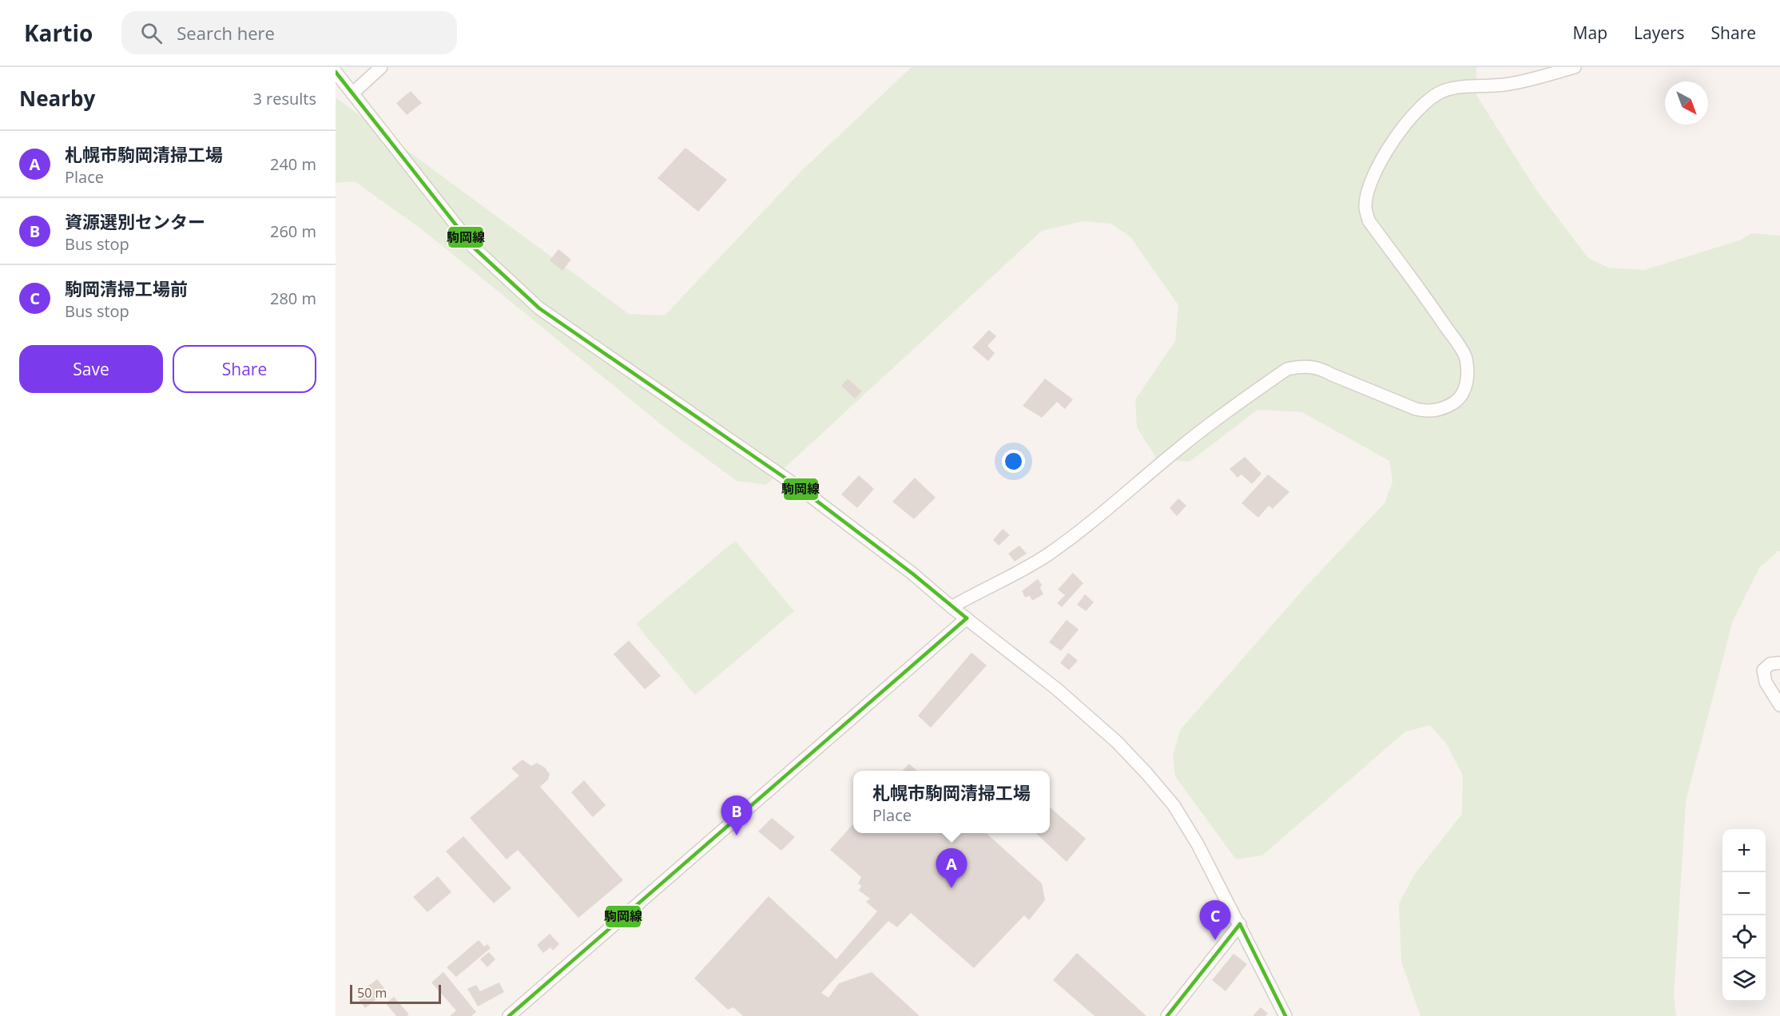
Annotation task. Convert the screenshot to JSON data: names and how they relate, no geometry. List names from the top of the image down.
{
  "lines": ["transit line 駒岡線"],
  "scale_bar": "50 m",
  "north": "bottom right",
  "page": {
    "header": "Kartio",
    "search": "Search here",
    "nav": ["Map", "Layers", "Share"],
    "heading": ["Nearby", "3 results"],
    "list": [
      {
        "mark": "A",
        "name": "札幌市駒岡清掃工場",
        "note": "Place",
        "value": "240 m"
      },
      {
        "mark": "B",
        "name": "資源選別センター",
        "note": "Bus stop",
        "value": "260 m"
      },
      {
        "mark": "C",
        "name": "駒岡清掃工場前",
        "note": "Bus stop",
        "value": "280 m"
      }
    ],
    "buttons": ["Save", "Share"],
    "popup": ["札幌市駒岡清掃工場", "Place"],
    "pins": ["B", "A", "C"],
    "map_buttons": ["+", "−"],
    "scale": "50 m"
  }
}
